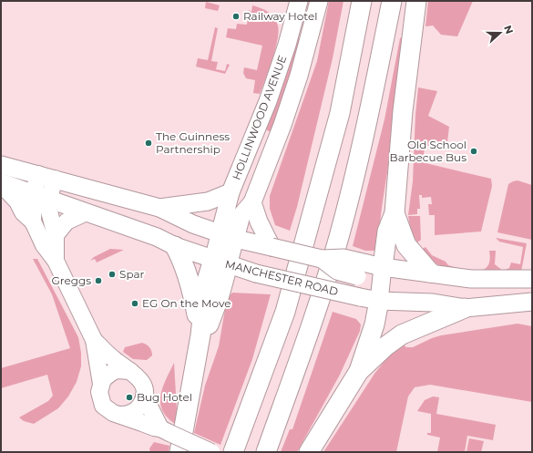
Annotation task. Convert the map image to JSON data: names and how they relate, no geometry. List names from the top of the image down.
{
  "streets": {
    "highway": ["HOLLINWOOD AVENUE", "MANCHESTER ROAD"]
  },
  "crossings": [
    ["HOLLINWOOD AVENUE", "MANCHESTER ROAD"]
  ],
  "places": [
    "Railway Hotel",
    "The Guinness Partnership",
    "Old School Barbecue Bus",
    "Spar",
    "Greggs",
    "EG On the Move",
    "Bug Hotel"
  ],
  "north": "right"
}
